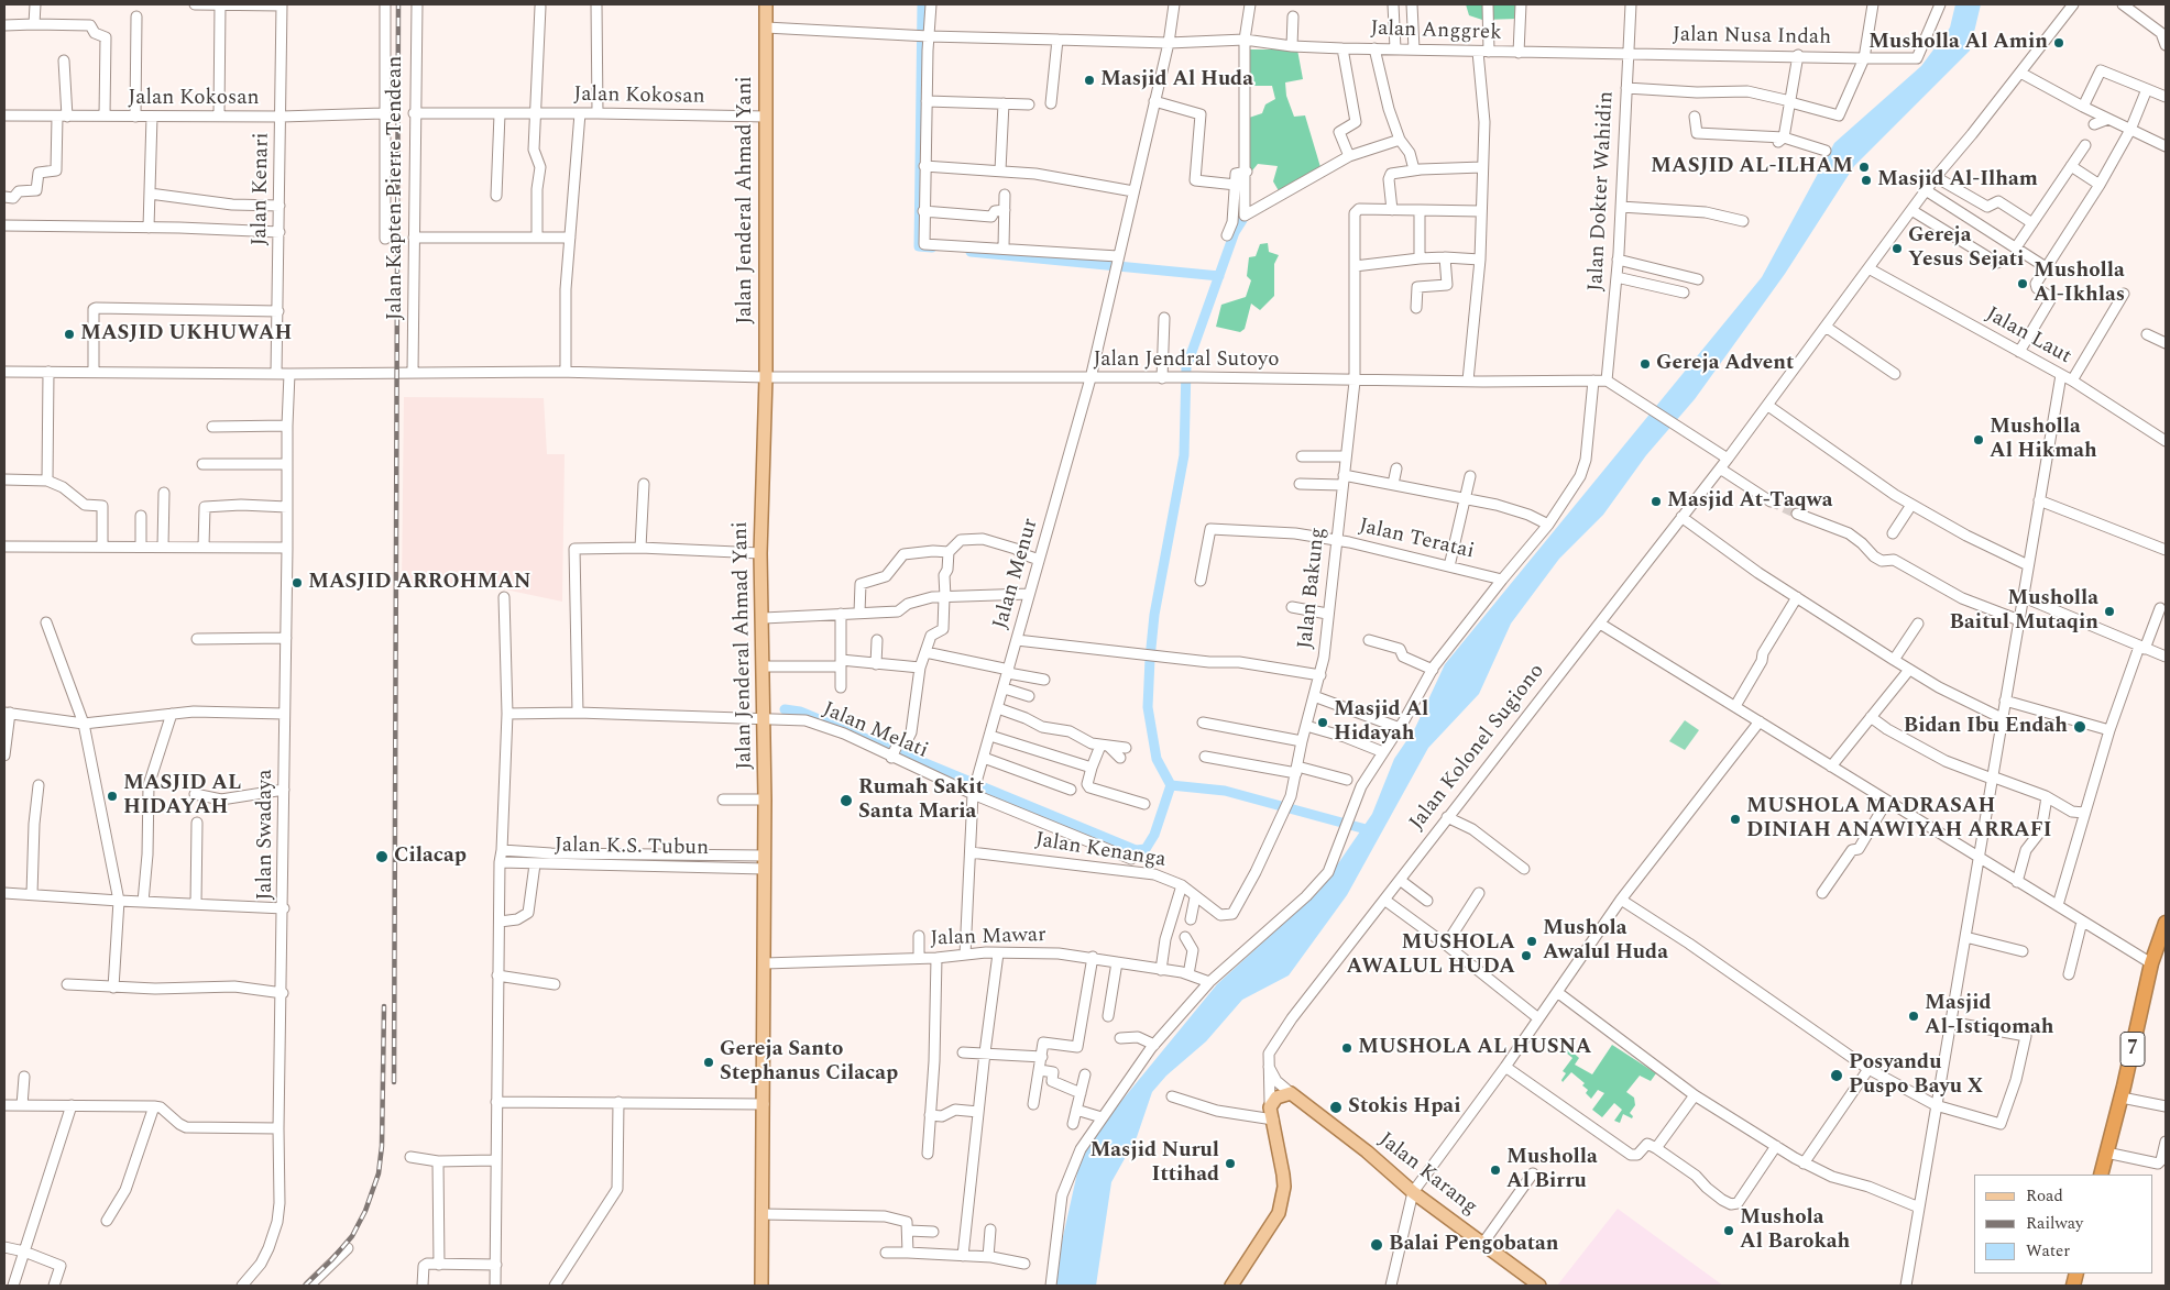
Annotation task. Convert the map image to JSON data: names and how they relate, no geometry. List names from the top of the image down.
{
  "streets": {
    "highway": ["7"],
    "main road": ["Jalan Jenderal Ahmad Yani", "Jalan Kolonel Sugiono", "Jalan Karang"],
    "street": [
      "Jalan Anggrek",
      "Jalan Nusa Indah",
      "Jalan Kokosan",
      "Jalan Kapten Pierre Tendean",
      "Jalan Kenari",
      "Jalan Dokter Wahidin",
      "Jalan Laut",
      "Jalan Jendral Sutoyo",
      "Jalan Teratai",
      "Jalan Menur",
      "Jalan Bakung",
      "Jalan Melati",
      "Jalan Swadaya",
      "Jalan K.S. Tubun",
      "Jalan Kenanga",
      "Jalan Mawar"
    ]
  },
  "crossings": [
    ["Jalan Anggrek", "Jalan Nusa Indah"],
    ["Jalan Anggrek", "Jalan Dokter Wahidin"],
    ["Jalan Anggrek", "Jalan Jenderal Ahmad Yani"],
    ["Jalan Anggrek", "Jalan Menur"],
    ["Jalan Nusa Indah", "Jalan Dokter Wahidin"],
    ["Jalan Kokosan", "Jalan Kapten Pierre Tendean"],
    ["Jalan Kokosan", "Jalan Kenari"],
    ["Jalan Kokosan", "Jalan Jenderal Ahmad Yani"],
    ["Jalan Kapten Pierre Tendean", "Jalan Jendral Sutoyo"],
    ["Jalan Kenari", "Jalan Jendral Sutoyo"],
    ["Jalan Dokter Wahidin", "Jalan Jendral Sutoyo"],
    ["Jalan Jenderal Ahmad Yani", "Jalan Jendral Sutoyo"],
    ["Jalan Jenderal Ahmad Yani", "Jalan Melati"],
    ["Jalan Jenderal Ahmad Yani", "Jalan K.S. Tubun"],
    ["Jalan Jenderal Ahmad Yani", "Jalan Mawar"],
    ["Jalan Laut", "Jalan Kolonel Sugiono"],
    ["Jalan Jendral Sutoyo", "Jalan Menur"],
    ["Jalan Jendral Sutoyo", "Jalan Bakung"],
    ["Jalan Jendral Sutoyo", "Jalan Swadaya"],
    ["Jalan Teratai", "Jalan Bakung"],
    ["Jalan Menur", "Jalan Melati"],
    ["Jalan Bakung", "Jalan Kenanga"]
  ],
  "places": [
    "Musholla Al Amin",
    "Masjid Al Huda",
    "MASJID AL-ILHAM",
    "Masjid Al-Ilham",
    "Gereja Yesus Sejati",
    "Musholla Al-Ikhlas",
    "MASJID UKHUWAH",
    "Gereja Advent",
    "Musholla Al Hikmah",
    "Masjid At-Taqwa",
    "MASJID ARROHMAN",
    "Musholla Baitul Mutaqin",
    "Masjid Al Hidayah",
    "Bidan Ibu Endah",
    "MASJID AL HIDAYAH",
    "Rumah Sakit Santa Maria",
    "MUSHOLA MADRASAH DINIAH ANAWIYAH ARRAFI",
    "Cilacap",
    "Mushola Awalul Huda",
    "MUSHOLA AWALUL HUDA",
    "Masjid Al-Istiqomah",
    "MUSHOLA AL HUSNA",
    "Gereja Santo Stephanus Cilacap",
    "Posyandu Puspo Bayu X",
    "Stokis Hpai",
    "Masjid Nurul Ittihad",
    "Musholla Al Birru",
    "Mushola Al Barokah",
    "Balai Pengobatan"
  ],
  "legend": ["Road", "Railway", "Water"]
}
